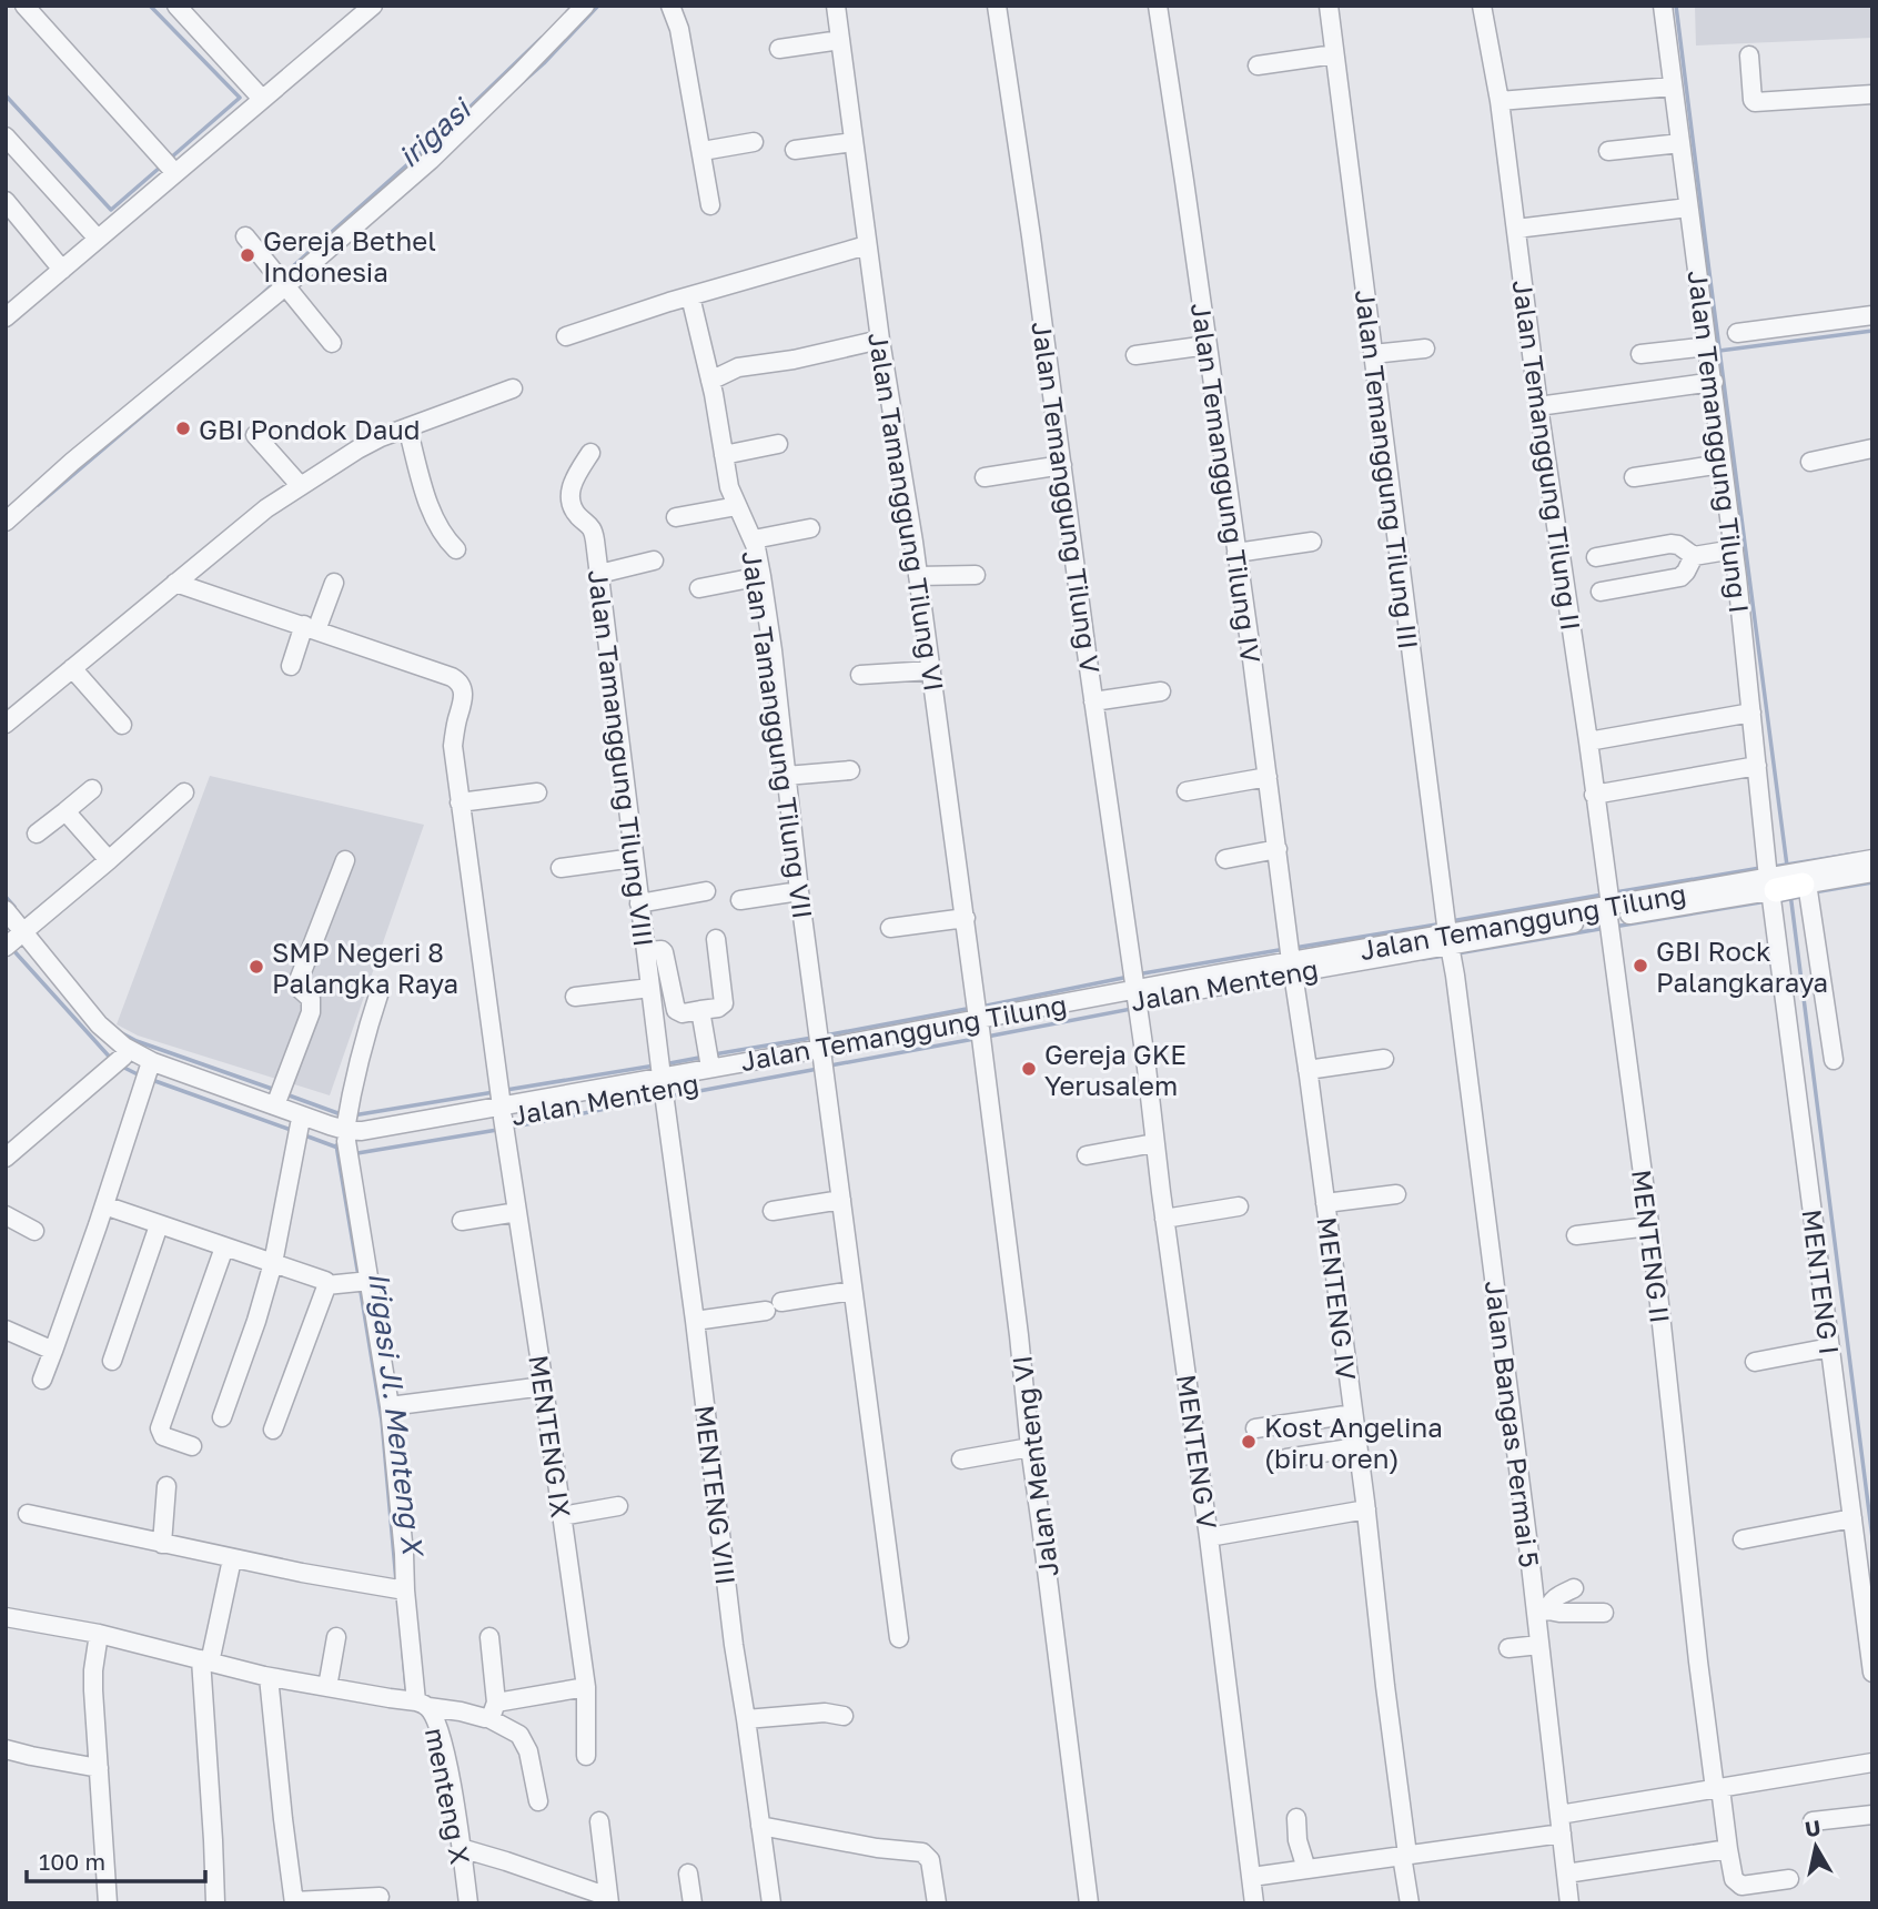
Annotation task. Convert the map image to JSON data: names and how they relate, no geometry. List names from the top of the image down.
{
  "streets": {
    "main road": ["Jalan Temanggung Tilung"],
    "street": [
      "Jalan Temanggung Tilung I",
      "Jalan Temanggung Tilung II",
      "Jalan Temanggung Tilung III",
      "Jalan Temanggung Tilung IV",
      "Jalan Temanggung Tilung V",
      "Jalan Tamanggung Tilung VI",
      "Jalan Tamanggung Tilung VII",
      "Jalan Tamanggung Tilung VIII",
      "Jalan Menteng",
      "MENTENG II",
      "MENTENG I",
      "MENTENG IV",
      "Jalan Bangas Permai 5",
      "MENTENG IX",
      "MENTENG V",
      "Jalan Menteng VI",
      "MENTENG VIII",
      "menteng X"
    ]
  },
  "crossings": [
    ["Jalan Temanggung Tilung I", "Jalan Temanggung Tilung"],
    ["Jalan Temanggung Tilung I", "MENTENG I"],
    ["Jalan Temanggung Tilung II", "Jalan Temanggung Tilung"],
    ["Jalan Temanggung Tilung II", "MENTENG II"],
    ["Jalan Temanggung Tilung III", "Jalan Temanggung Tilung"],
    ["Jalan Temanggung Tilung III", "Jalan Bangas Permai 5"],
    ["Jalan Temanggung Tilung IV", "Jalan Temanggung Tilung"],
    ["Jalan Temanggung Tilung IV", "MENTENG IV"],
    ["Jalan Temanggung Tilung V", "Jalan Temanggung Tilung"],
    ["Jalan Temanggung Tilung V", "MENTENG V"],
    ["Jalan Tamanggung Tilung VI", "Jalan Temanggung Tilung"],
    ["Jalan Tamanggung Tilung VI", "Jalan Menteng VI"],
    ["Jalan Tamanggung Tilung VII", "Jalan Temanggung Tilung"],
    ["Jalan Tamanggung Tilung VII", "Jalan Menteng"],
    ["Jalan Tamanggung Tilung VIII", "Jalan Temanggung Tilung"],
    ["Jalan Tamanggung Tilung VIII", "Jalan Menteng"],
    ["Jalan Tamanggung Tilung VIII", "MENTENG VIII"],
    ["Jalan Temanggung Tilung", "Jalan Menteng"],
    ["Jalan Temanggung Tilung", "MENTENG II"],
    ["Jalan Temanggung Tilung", "MENTENG I"],
    ["Jalan Temanggung Tilung", "MENTENG IV"],
    ["Jalan Temanggung Tilung", "Jalan Bangas Permai 5"],
    ["Jalan Temanggung Tilung", "MENTENG IX"],
    ["Jalan Temanggung Tilung", "MENTENG V"],
    ["Jalan Temanggung Tilung", "Jalan Menteng VI"],
    ["Jalan Temanggung Tilung", "MENTENG VIII"],
    ["Jalan Temanggung Tilung", "menteng X"],
    ["Jalan Menteng", "MENTENG VIII"]
  ],
  "water": ["irigasi", "Irigasi Jl. Menteng X"],
  "places": [
    "Gereja Bethel Indonesia",
    "GBI Pondok Daud",
    "GBI Rock Palangkaraya",
    "SMP Negeri 8 Palangka Raya",
    "Gereja GKE Yerusalem",
    "Kost Angelina (biru oren)"
  ],
  "scale_bar": "100 m",
  "north": "top"
}
